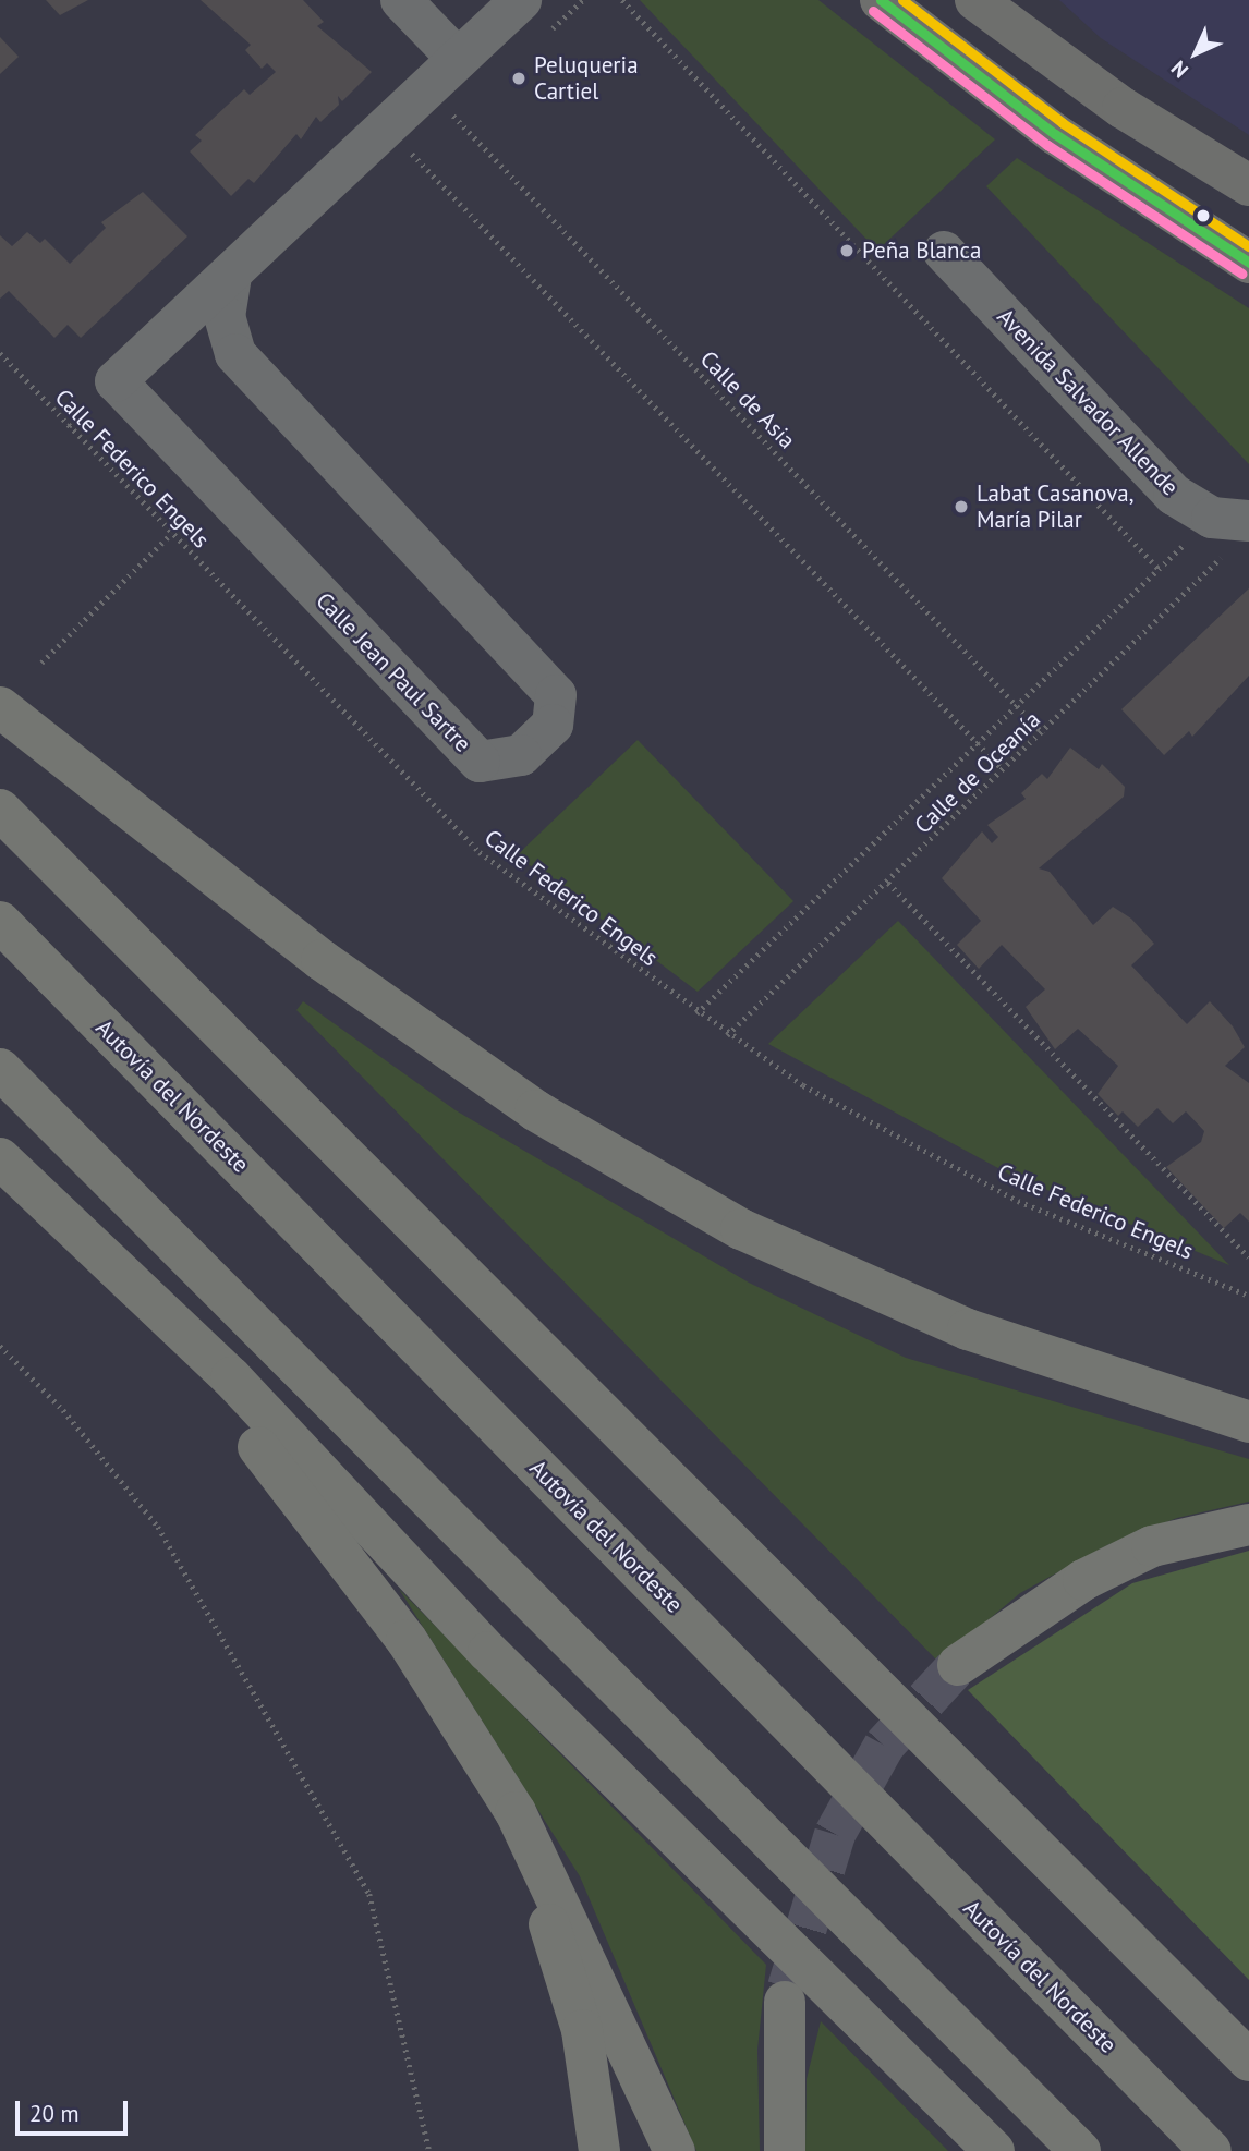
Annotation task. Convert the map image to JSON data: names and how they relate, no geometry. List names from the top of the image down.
{
  "streets": {
    "highway": ["Autovía del Nordeste"],
    "lane": ["Avenida Salvador Allende", "Calle Jean Paul Sartre"],
    "path": ["Calle de Asia", "Calle Federico Engels", "Calle de Oceanía"]
  },
  "crossings": [
    ["Calle de Asia", "Calle Jean Paul Sartre"],
    ["Calle de Asia", "Calle de Oceanía"],
    ["Avenida Salvador Allende", "Calle de Oceanía"],
    ["Calle Federico Engels", "Calle de Oceanía"]
  ],
  "places": ["Peluqueria Cartiel", "Peña Blanca", "Labat Casanova, María Pilar"],
  "scale_bar": "20 m",
  "north": "bottom left"
}
